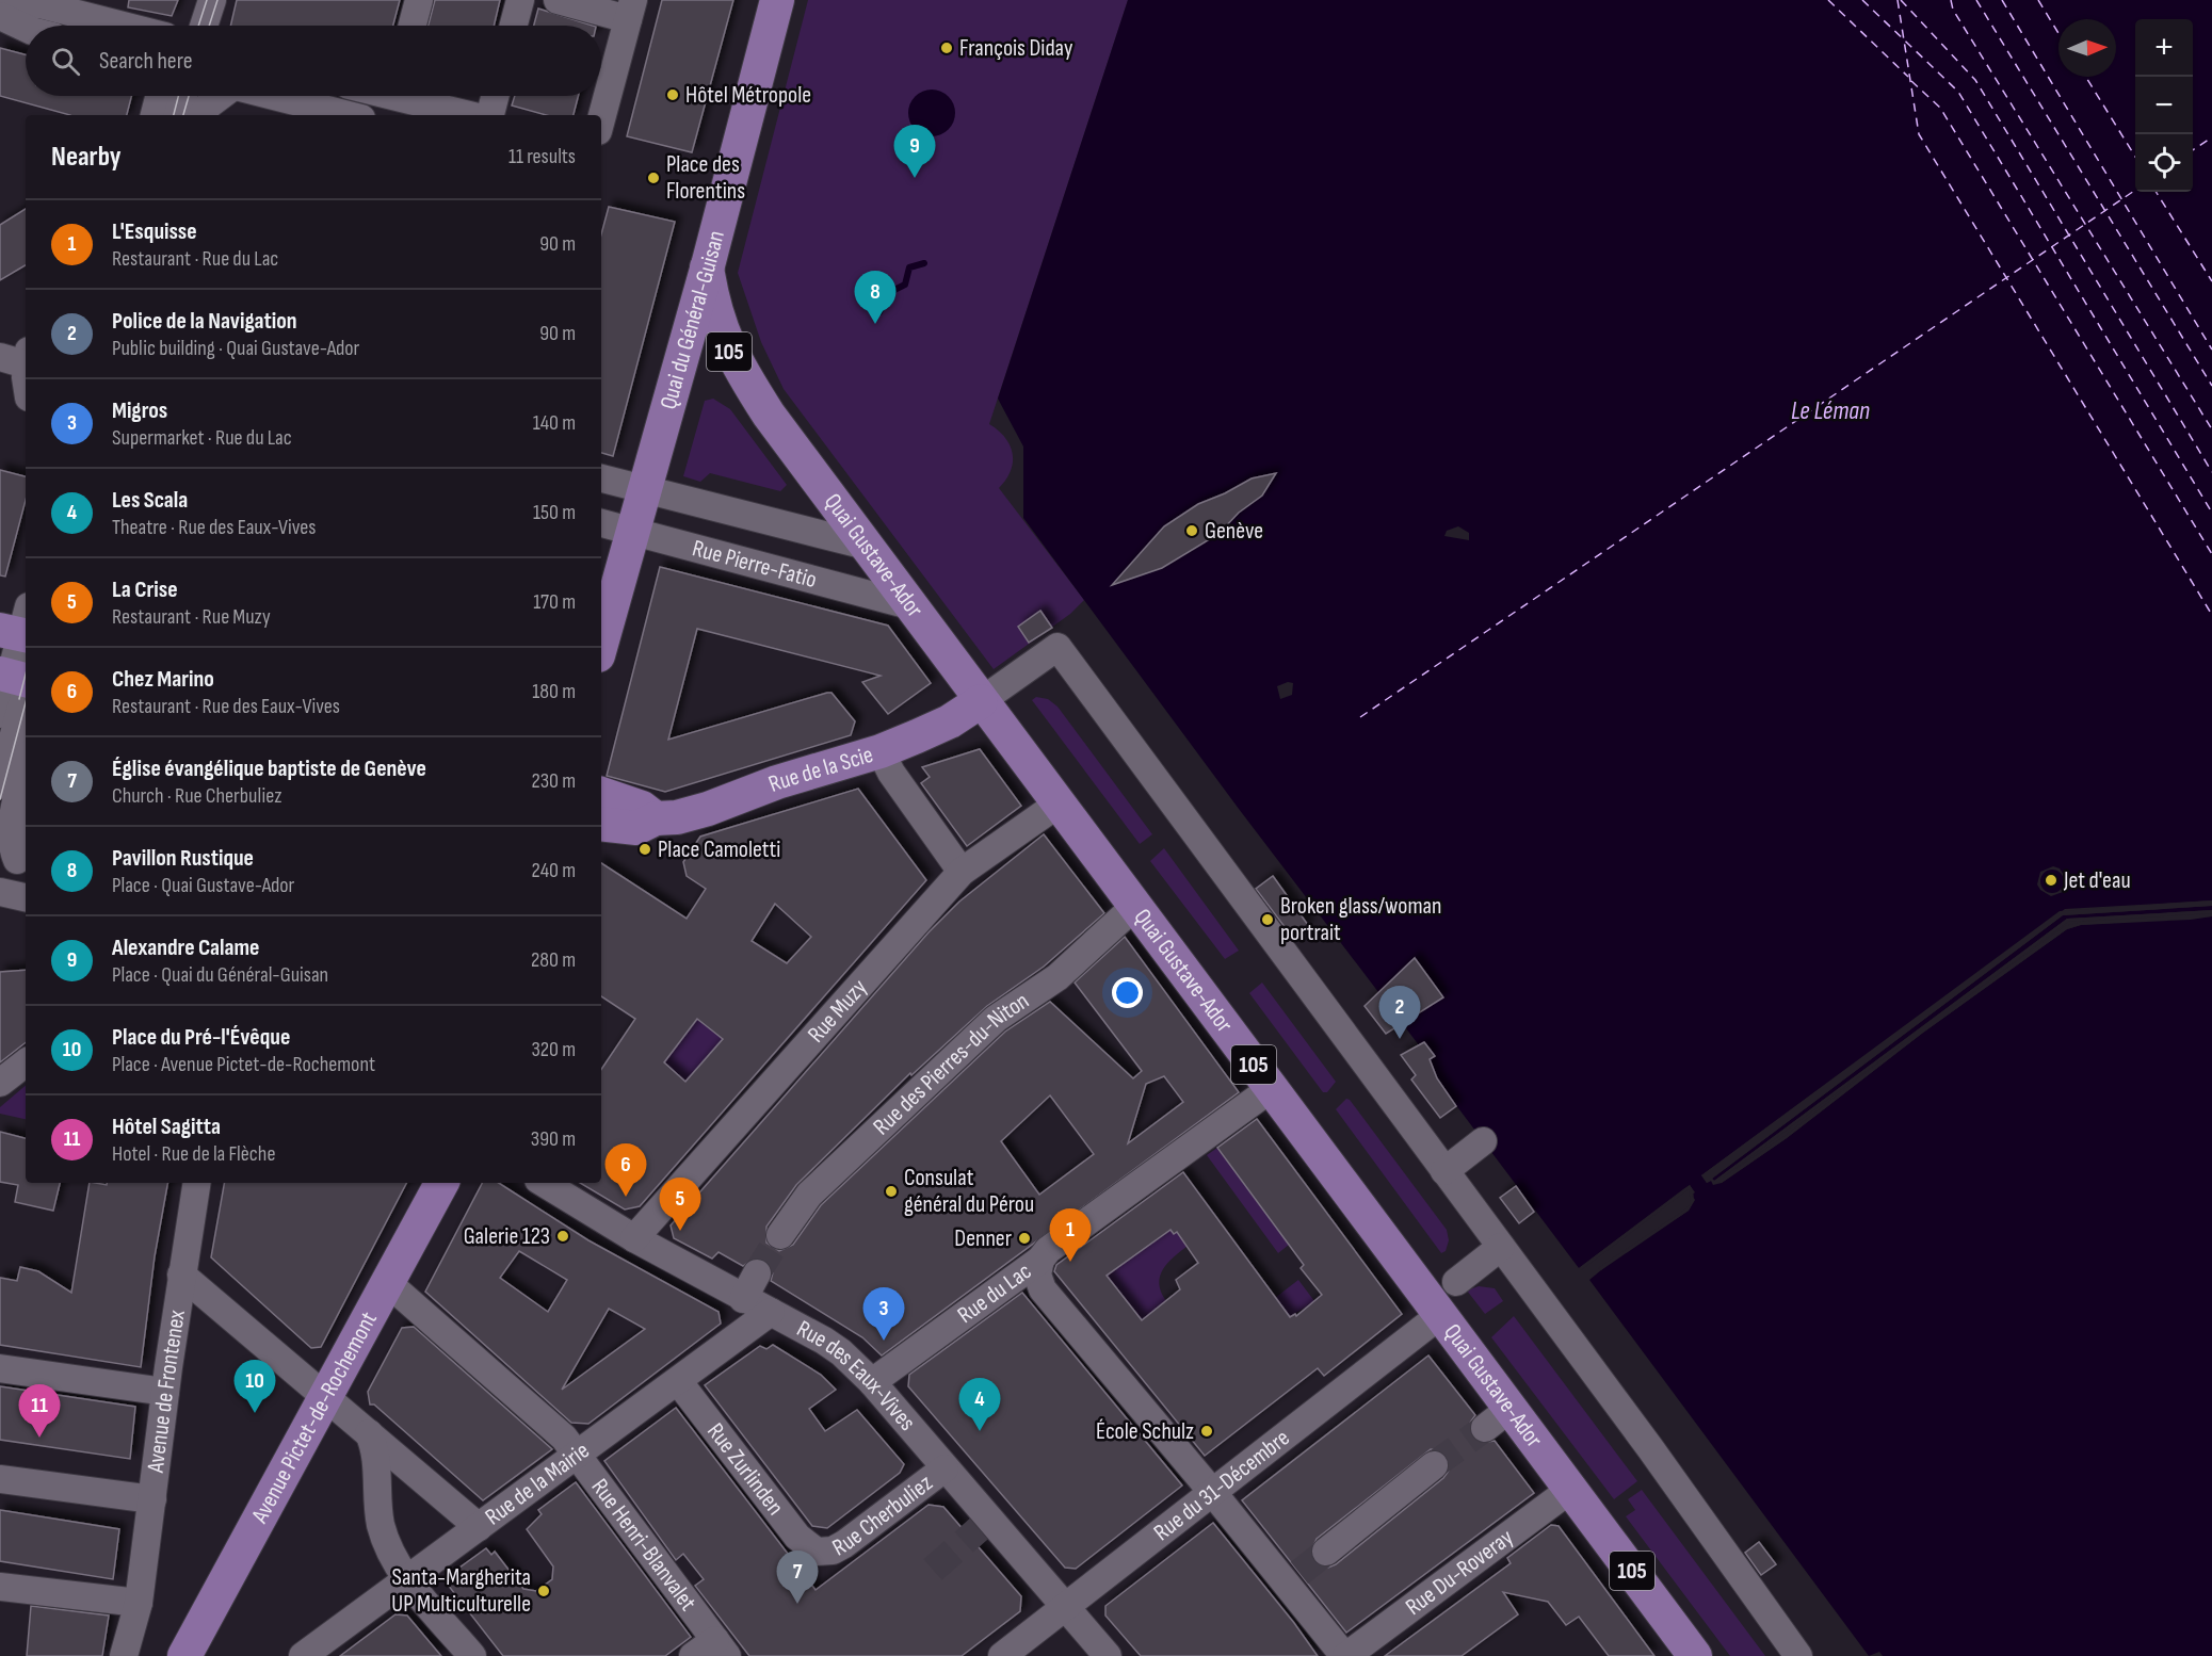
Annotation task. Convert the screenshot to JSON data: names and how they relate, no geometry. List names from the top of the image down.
{
  "streets": {
    "main road": [
      "Quai du Général-Guisan",
      "105",
      "Quai Gustave-Ador",
      "Rue de la Scie",
      "Avenue Pictet-de-Rochemont"
    ],
    "street": [
      "Rue Pierre-Fatio",
      "Rue Muzy",
      "Rue des Pierres-du-Niton",
      "Rue du Lac",
      "Rue des Eaux-Vives",
      "Avenue de Frontenex",
      "Rue Zurlinden",
      "Rue de la Mairie",
      "Rue du 31-Décembre",
      "Rue Cherbuliez",
      "Rue Henri-Blanvalet",
      "Rue Du-Roveray"
    ]
  },
  "crossings": [
    ["Quai du Général-Guisan", "Quai Gustave-Ador"],
    ["Quai du Général-Guisan", "Rue Pierre-Fatio"],
    ["Quai Gustave-Ador", "Rue Pierre-Fatio"],
    ["Quai Gustave-Ador", "Rue de la Scie"],
    ["Quai Gustave-Ador", "Rue Muzy"],
    ["Quai Gustave-Ador", "Rue des Pierres-du-Niton"],
    ["Quai Gustave-Ador", "Rue du Lac"],
    ["Quai Gustave-Ador", "Rue du 31-Décembre"],
    ["Quai Gustave-Ador", "Rue Du-Roveray"],
    ["Rue Muzy", "Rue des Eaux-Vives"],
    ["Rue du Lac", "Rue des Eaux-Vives"],
    ["Rue des Eaux-Vives", "Rue de la Mairie"],
    ["Rue des Eaux-Vives", "Rue du 31-Décembre"],
    ["Rue des Eaux-Vives", "Rue Cherbuliez"],
    ["Avenue Pictet-de-Rochemont", "Rue Henri-Blanvalet"],
    ["Rue Zurlinden", "Rue de la Mairie"],
    ["Rue Zurlinden", "Rue Cherbuliez"],
    ["Rue de la Mairie", "Rue Henri-Blanvalet"]
  ],
  "water": ["Le Léman"],
  "places": [
    "François Diday",
    "Hôtel Métropole",
    "Place des Florentins",
    "Genève",
    "Place Camoletti",
    "Jet d'eau",
    "Broken glass/woman portrait",
    "Consulat général du Pérou",
    "Galerie 123",
    "Denner",
    "École Schulz",
    "Santa-Margherita UP Multiculturelle"
  ],
  "north": "right",
  "page": {
    "map_buttons": ["+", "−"],
    "search": "Search here",
    "heading": ["Nearby", "11 results"],
    "pins": [
      "9",
      "8",
      "2",
      "6",
      "5",
      "1",
      "3",
      "10",
      "4",
      "11",
      "7"
    ],
    "list": [
      {
        "mark": "1",
        "name": "L'Esquisse",
        "note": "Restaurant · Rue du Lac",
        "value": "90 m"
      },
      {
        "mark": "2",
        "name": "Police de la Navigation",
        "note": "Public building · Quai Gustave-Ador",
        "value": "90 m"
      },
      {
        "mark": "3",
        "name": "Migros",
        "note": "Supermarket · Rue du Lac",
        "value": "140 m"
      },
      {
        "mark": "4",
        "name": "Les Scala",
        "note": "Theatre · Rue des Eaux-Vives",
        "value": "150 m"
      },
      {
        "mark": "5",
        "name": "La Crise",
        "note": "Restaurant · Rue Muzy",
        "value": "170 m"
      },
      {
        "mark": "6",
        "name": "Chez Marino",
        "note": "Restaurant · Rue des Eaux-Vives",
        "value": "180 m"
      },
      {
        "mark": "7",
        "name": "Église évangélique baptiste de Genève",
        "note": "Church · Rue Cherbuliez",
        "value": "230 m"
      },
      {
        "mark": "8",
        "name": "Pavillon Rustique",
        "note": "Place · Quai Gustave-Ador",
        "value": "240 m"
      },
      {
        "mark": "9",
        "name": "Alexandre Calame",
        "note": "Place · Quai du Général-Guisan",
        "value": "280 m"
      },
      {
        "mark": "10",
        "name": "Place du Pré-l'Évêque",
        "note": "Place · Avenue Pictet-de-Rochemont",
        "value": "320 m"
      },
      {
        "mark": "11",
        "name": "Hôtel Sagitta",
        "note": "Hotel · Rue de la Flèche",
        "value": "390 m"
      }
    ]
  }
}
